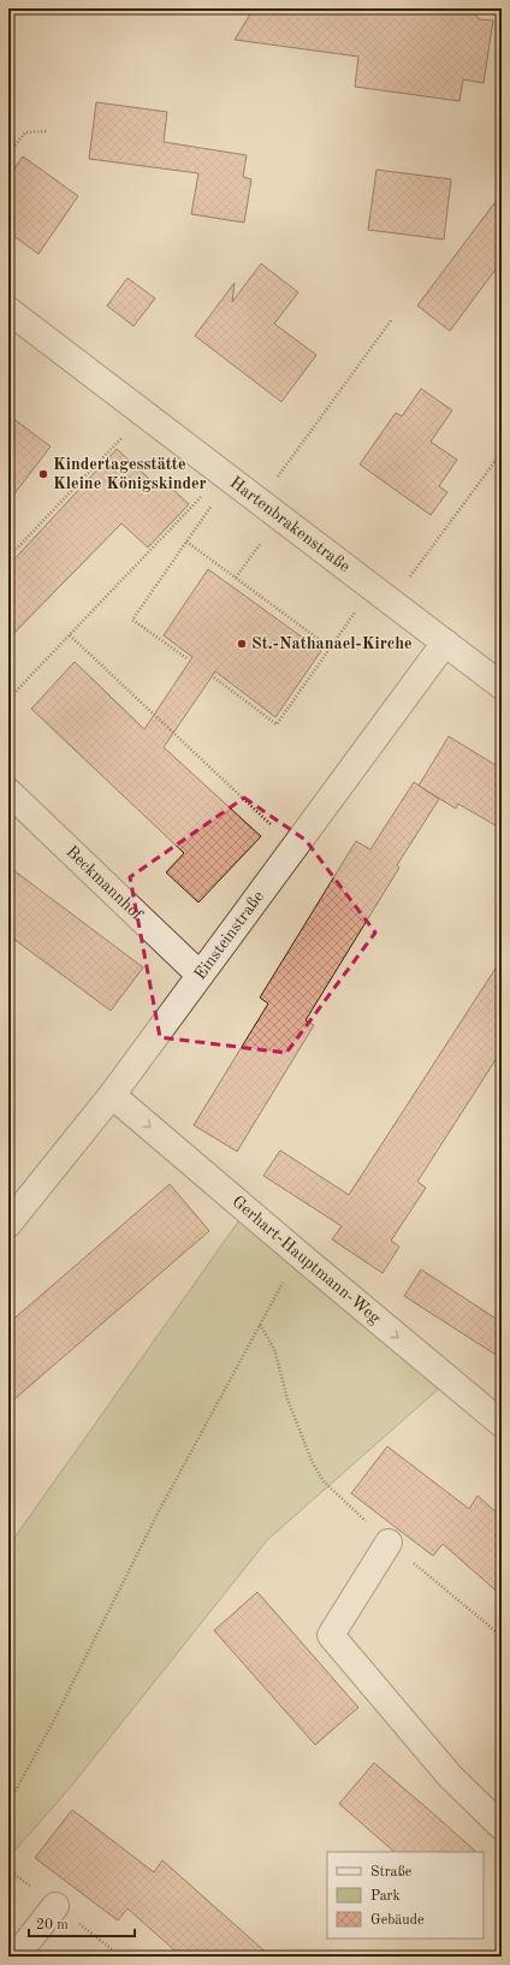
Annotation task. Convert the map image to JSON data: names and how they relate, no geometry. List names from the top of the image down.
{
  "streets": {
    "street": [
      "Hartenbrakenstraße",
      "Beckmannhof",
      "Einsteinstraße",
      "Gerhart-Hauptmann-Weg"
    ]
  },
  "crossings": [
    ["Hartenbrakenstraße", "Einsteinstraße"],
    ["Beckmannhof", "Einsteinstraße"],
    ["Einsteinstraße", "Gerhart-Hauptmann-Weg"]
  ],
  "one_way": ["Gerhart-Hauptmann-Weg"],
  "places": ["Kindertagesstätte Kleine Königskinder", "St.-Nathanael-Kirche"],
  "legend": ["Straße", "Park", "Gebäude"],
  "scale_bar": "20 m"
}
